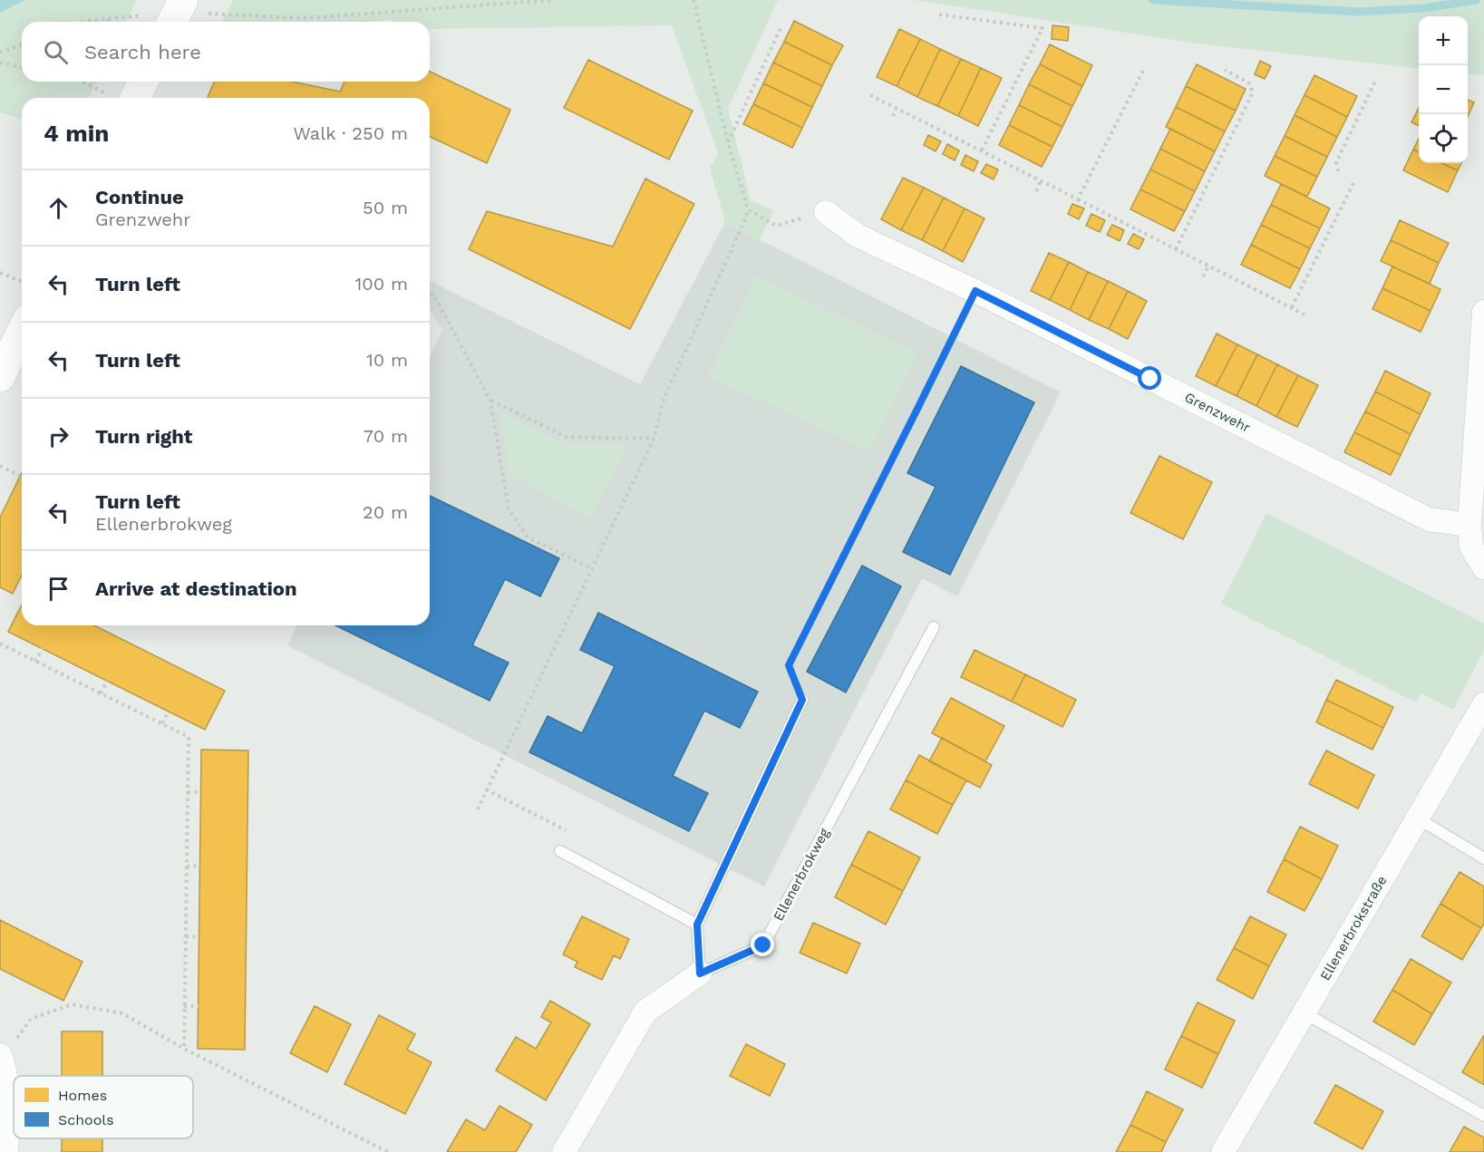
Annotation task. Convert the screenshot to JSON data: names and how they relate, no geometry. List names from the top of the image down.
{
  "streets": {
    "street": ["Grenzwehr", "Ellenerbrokweg", "Ellenerbrokstraße"]
  },
  "legend": ["Homes", "Schools"],
  "page": {
    "map_buttons": ["+", "−"],
    "search": "Search here",
    "heading": ["4 min", "Walk · 250 m"],
    "list": [
      ["Continue", "Grenzwehr", "50 m"],
      ["Turn left", "100 m"],
      ["Turn left", "10 m"],
      ["Turn right", "70 m"],
      ["Turn left", "Ellenerbrokweg", "20 m"],
      "Arrive at destination"
    ]
  }
}
